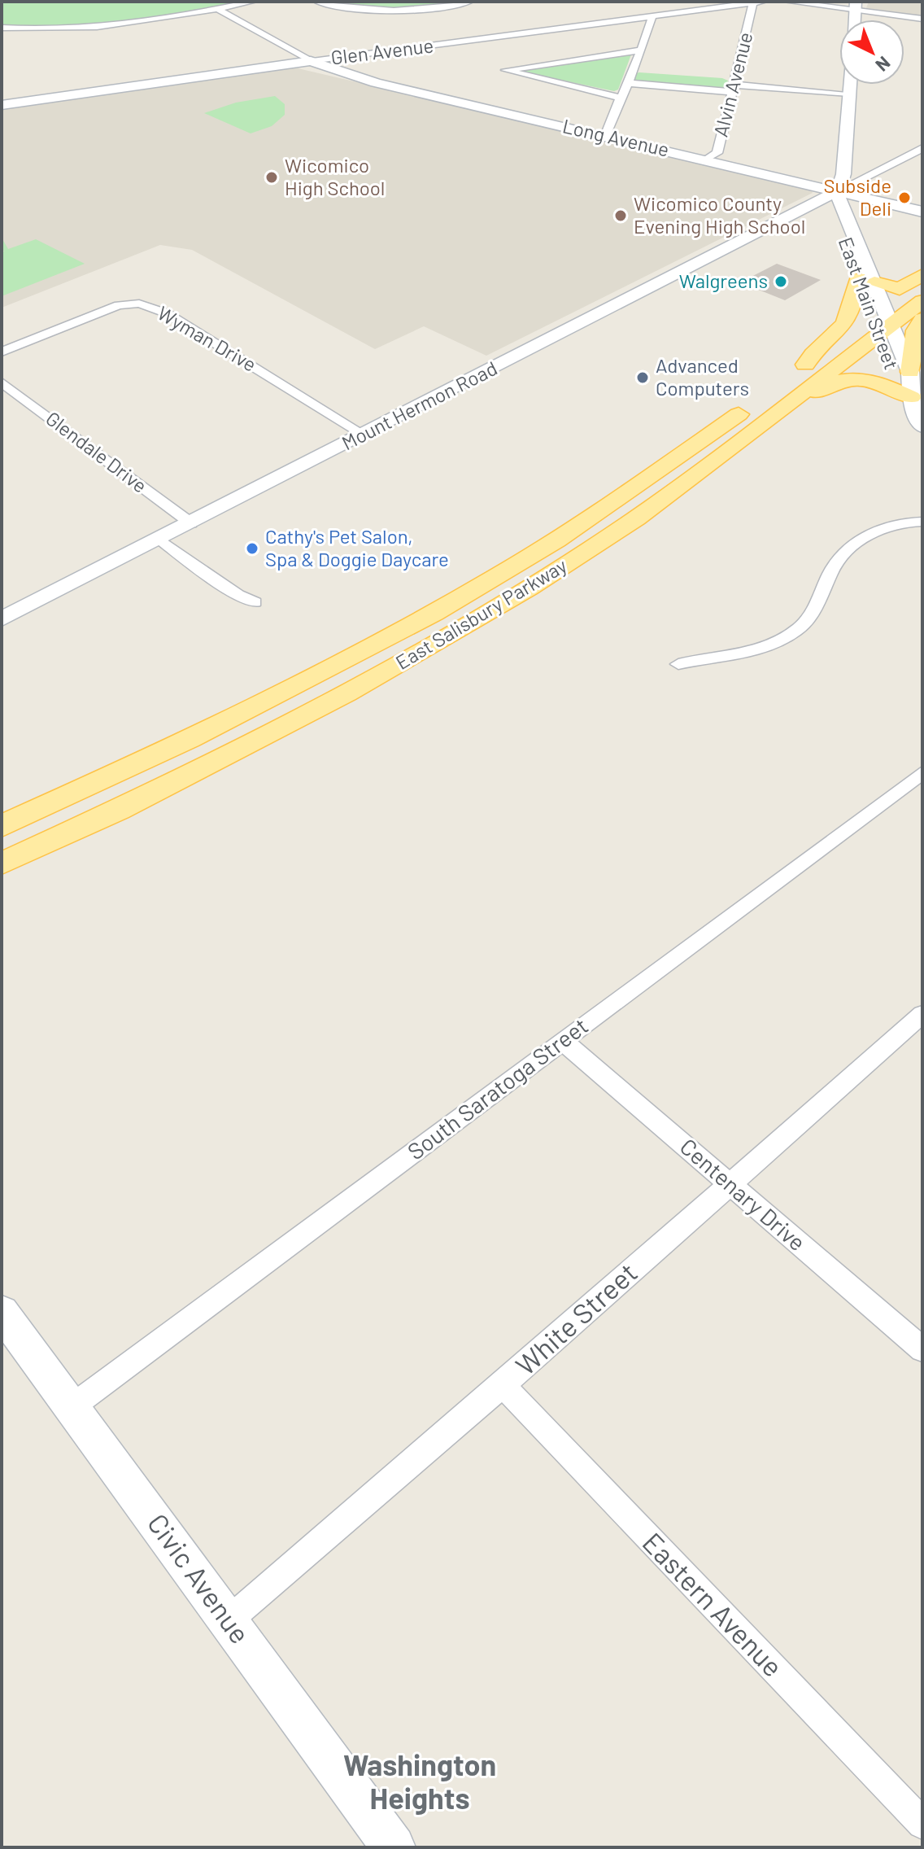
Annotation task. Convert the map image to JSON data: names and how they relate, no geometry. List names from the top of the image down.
{
  "streets": {
    "main road": [
      "Glen Avenue",
      "Long Avenue",
      "East Main Street",
      "Mount Hermon Road",
      "East Salisbury Parkway",
      "Civic Avenue"
    ],
    "street": [
      "Alvin Avenue",
      "Wyman Drive",
      "Glendale Drive",
      "South Saratoga Street",
      "Centenary Drive",
      "White Street",
      "Eastern Avenue"
    ]
  },
  "crossings": [
    ["Glen Avenue", "Alvin Avenue"],
    ["Glen Avenue", "Long Avenue"],
    ["Alvin Avenue", "Long Avenue"],
    ["Long Avenue", "East Main Street"],
    ["Long Avenue", "Mount Hermon Road"],
    ["East Main Street", "Mount Hermon Road"],
    ["East Main Street", "East Salisbury Parkway"],
    ["Wyman Drive", "Mount Hermon Road"],
    ["Mount Hermon Road", "Glendale Drive"],
    ["South Saratoga Street", "Centenary Drive"],
    ["South Saratoga Street", "Civic Avenue"],
    ["Centenary Drive", "White Street"],
    ["White Street", "Civic Avenue"],
    ["White Street", "Eastern Avenue"]
  ],
  "districts": ["Washington Heights"],
  "places": [
    "Wicomico High School",
    "Subside Deli",
    "Wicomico County Evening High School",
    "Walgreens",
    "Advanced Computers",
    "Cathy's Pet Salon, Spa & Doggie Daycare"
  ],
  "north": "bottom right"
}
